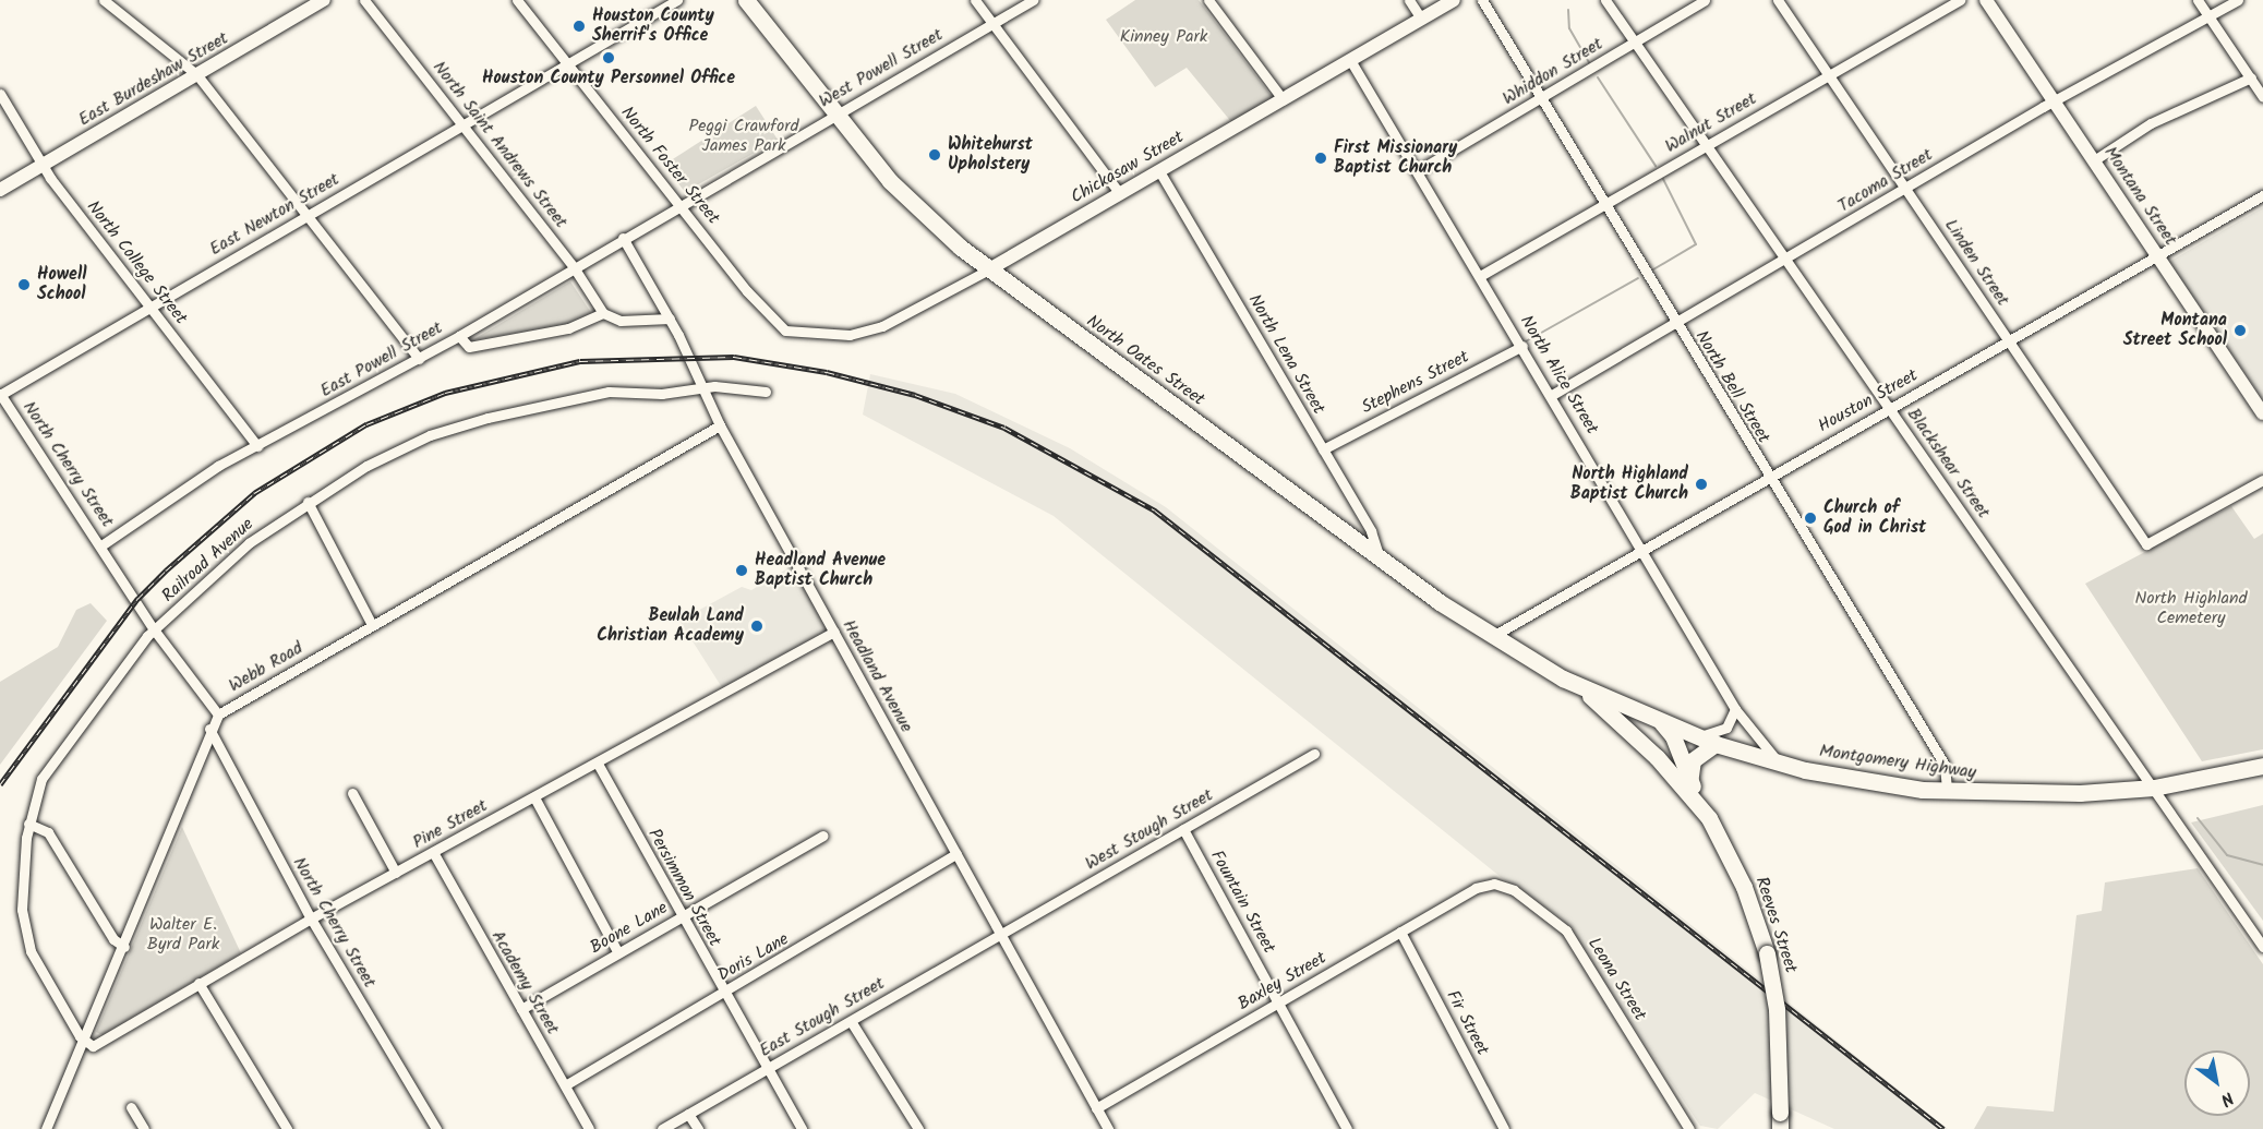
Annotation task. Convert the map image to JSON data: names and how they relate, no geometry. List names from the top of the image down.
{
  "streets": {
    "main road": ["North Oates Street", "Montgomery Highway", "Reeves Street"],
    "street": [
      "West Powell Street",
      "Whiddon Street",
      "East Burdeshaw Street",
      "Walnut Street",
      "North Saint Andrews Street",
      "North Foster Street",
      "Chickasaw Street",
      "Tacoma Street",
      "Montana Street",
      "East Newton Street",
      "North College Street",
      "Linden Street",
      "North Lena Street",
      "East Powell Street",
      "North Alice Street",
      "Stephens Street",
      "North Bell Street",
      "Houston Street",
      "Blackshear Street",
      "North Cherry Street",
      "Railroad Avenue",
      "Webb Road",
      "Headland Avenue",
      "Pine Street",
      "West Stough Street",
      "Persimmon Street",
      "Fountain Street",
      "Boone Lane",
      "Doris Lane",
      "Leona Street",
      "Baxley Street",
      "Academy Street",
      "East Stough Street",
      "Fir Street"
    ]
  },
  "crossings": [
    ["West Powell Street", "North Foster Street"],
    ["West Powell Street", "East Powell Street"],
    ["West Powell Street", "North Oates Street"],
    ["Whiddon Street", "North Alice Street"],
    ["Whiddon Street", "North Bell Street"],
    ["Whiddon Street", "Blackshear Street"],
    ["East Burdeshaw Street", "North College Street"],
    ["Walnut Street", "Linden Street"],
    ["Walnut Street", "North Alice Street"],
    ["Walnut Street", "North Bell Street"],
    ["Walnut Street", "Blackshear Street"],
    ["North Saint Andrews Street", "East Newton Street"],
    ["North Saint Andrews Street", "East Powell Street"],
    ["North Foster Street", "Chickasaw Street"],
    ["North Foster Street", "East Newton Street"],
    ["North Foster Street", "East Powell Street"],
    ["Chickasaw Street", "North Lena Street"],
    ["Chickasaw Street", "North Oates Street"],
    ["Chickasaw Street", "North Alice Street"],
    ["Tacoma Street", "Montana Street"],
    ["Tacoma Street", "Linden Street"],
    ["Tacoma Street", "North Alice Street"],
    ["Tacoma Street", "North Bell Street"],
    ["Tacoma Street", "Blackshear Street"],
    ["Montana Street", "Houston Street"],
    ["East Newton Street", "North College Street"],
    ["East Newton Street", "North Cherry Street"],
    ["North College Street", "East Powell Street"],
    ["Linden Street", "Houston Street"],
    ["North Lena Street", "North Oates Street"],
    ["North Lena Street", "Stephens Street"],
    ["East Powell Street", "North Cherry Street"],
    ["East Powell Street", "Headland Avenue"],
    ["North Oates Street", "Houston Street"],
    ["North Oates Street", "Montgomery Highway"],
    ["North Oates Street", "Reeves Street"],
    ["North Alice Street", "Stephens Street"],
    ["North Alice Street", "Houston Street"],
    ["North Alice Street", "Montgomery Highway"],
    ["North Bell Street", "Houston Street"],
    ["North Bell Street", "Montgomery Highway"],
    ["Houston Street", "Blackshear Street"],
    ["Blackshear Street", "Montgomery Highway"],
    ["North Cherry Street", "Railroad Avenue"],
    ["North Cherry Street", "Webb Road"],
    ["North Cherry Street", "Pine Street"],
    ["Railroad Avenue", "Webb Road"],
    ["Railroad Avenue", "Headland Avenue"],
    ["Railroad Avenue", "Pine Street"],
    ["Webb Road", "Headland Avenue"],
    ["Webb Road", "Pine Street"],
    ["Headland Avenue", "Pine Street"],
    ["Headland Avenue", "West Stough Street"],
    ["Headland Avenue", "Doris Lane"],
    ["Headland Avenue", "Baxley Street"],
    ["Headland Avenue", "East Stough Street"],
    ["Montgomery Highway", "Reeves Street"],
    ["Pine Street", "Persimmon Street"],
    ["Pine Street", "Academy Street"],
    ["West Stough Street", "Fountain Street"],
    ["West Stough Street", "East Stough Street"],
    ["Persimmon Street", "Boone Lane"],
    ["Persimmon Street", "Doris Lane"],
    ["Persimmon Street", "East Stough Street"],
    ["Fountain Street", "Baxley Street"],
    ["Boone Lane", "Academy Street"],
    ["Doris Lane", "Academy Street"],
    ["Leona Street", "Baxley Street"],
    ["Baxley Street", "Fir Street"]
  ],
  "parks": [
    "Kinney Park",
    "Peggi Crawford James Park",
    "North Highland Cemetery",
    "Walter E. Byrd Park"
  ],
  "places": [
    "Houston County Sherrif's Office",
    "Houston County Personnel Office",
    "Whitehurst Upholstery",
    "First Missionary Baptist Church",
    "Howell School",
    "Montana Street School",
    "North Highland Baptist Church",
    "Church of God in Christ",
    "Headland Avenue Baptist Church",
    "Beulah Land Christian Academy"
  ],
  "north": "bottom right"
}
